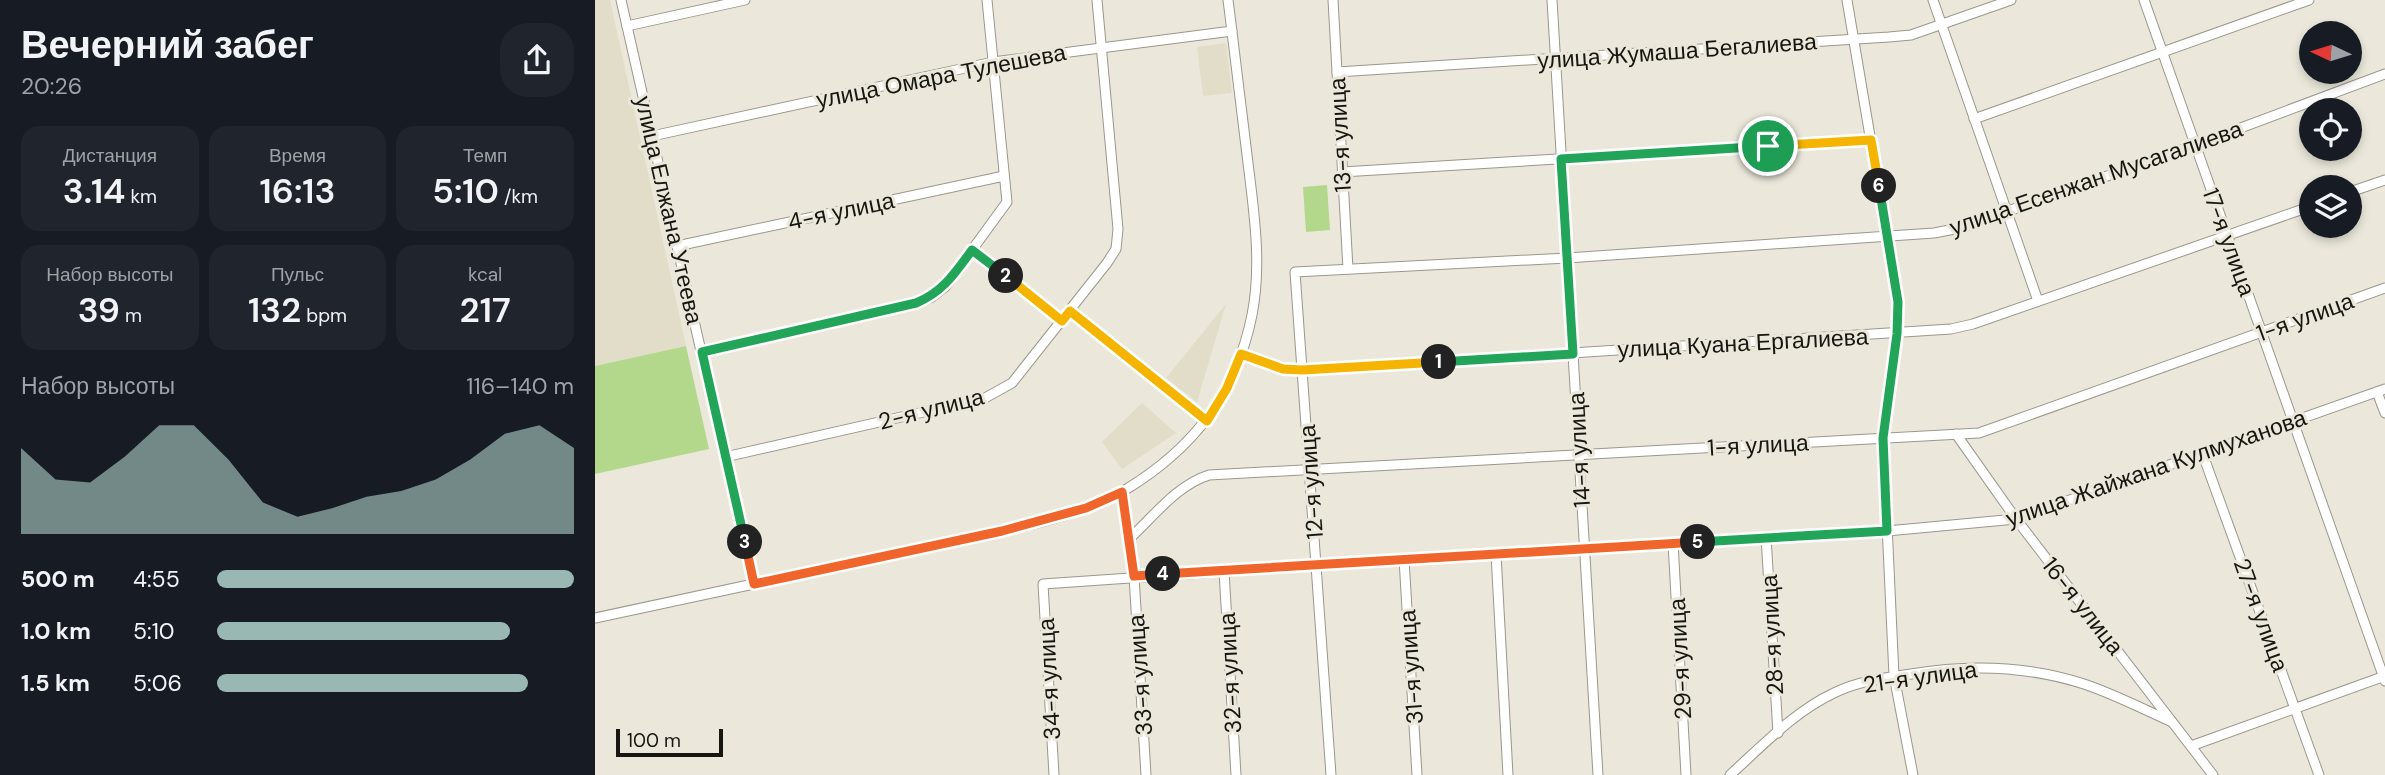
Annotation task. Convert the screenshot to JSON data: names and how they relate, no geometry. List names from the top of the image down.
{
  "streets": {
    "street": [
      "улица Жумаша Бегалиева",
      "улица Омара Тулешева",
      "13-я улица",
      "улица Есенжан Мусагалиева",
      "улица Елжана Утеева",
      "4-я улица",
      "17-я улица",
      "1-я улица",
      "улица Куана Ергалиева",
      "2-я улица",
      "14-я улица",
      "улица Жайжана Кулмуханова",
      "12-я улица",
      "16-я улица",
      "27-я улица",
      "28-я улица",
      "29-я улица",
      "31-я улица",
      "32-я улица",
      "33-я улица",
      "21-я улица",
      "34-я улица"
    ]
  },
  "crossings": [
    ["улица Жумаша Бегалиева", "13-я улица"],
    ["улица Жумаша Бегалиева", "14-я улица"],
    ["улица Омара Тулешева", "улица Елжана Утеева"],
    ["улица Омара Тулешева", "2-я улица"],
    ["13-я улица", "улица Есенжан Мусагалиева"],
    ["улица Есенжан Мусагалиева", "17-я улица"],
    ["улица Есенжан Мусагалиева", "14-я улица"],
    ["улица Есенжан Мусагалиева", "12-я улица"],
    ["улица Елжана Утеева", "4-я улица"],
    ["улица Елжана Утеева", "2-я улица"],
    ["17-я улица", "1-я улица"],
    ["17-я улица", "улица Куана Ергалиева"],
    ["17-я улица", "улица Жайжана Кулмуханова"],
    ["1-я улица", "14-я улица"],
    ["1-я улица", "12-я улица"],
    ["1-я улица", "16-я улица"],
    ["1-я улица", "33-я улица"],
    ["улица Куана Ергалиева", "14-я улица"],
    ["улица Куана Ергалиева", "12-я улица"],
    ["14-я улица", "улица Жайжана Кулмуханова"],
    ["улица Жайжана Кулмуханова", "12-я улица"],
    ["улица Жайжана Кулмуханова", "16-я улица"],
    ["улица Жайжана Кулмуханова", "27-я улица"],
    ["улица Жайжана Кулмуханова", "28-я улица"],
    ["улица Жайжана Кулмуханова", "29-я улица"],
    ["улица Жайжана Кулмуханова", "31-я улица"],
    ["улица Жайжана Кулмуханова", "32-я улица"],
    ["улица Жайжана Кулмуханова", "33-я улица"],
    ["улица Жайжана Кулмуханова", "34-я улица"],
    ["16-я улица", "21-я улица"],
    ["28-я улица", "21-я улица"]
  ],
  "scale_bar": "100 m",
  "north": "left",
  "page": {
    "heading": ["Вечерний забег", "20:26"],
    "stats": [
      ["Дистанция", "3.14 km"],
      ["Время", "16:13"],
      ["Темп", "5:10 /km"],
      ["Набор высоты", "39 m"],
      ["Пульс", "132 bpm"],
      ["kcal", "217"]
    ],
    "pins": [
      "6",
      "2",
      "1",
      "3",
      "5",
      "4"
    ],
    "chart": ["Набор высоты", "116–140 m"],
    "list": [
      {
        "name": "500 m",
        "note": "4:55"
      },
      {
        "name": "1.0 km",
        "note": "5:10"
      },
      {
        "name": "1.5 km",
        "note": "5:06"
      }
    ],
    "scale": "100 m"
  }
}
